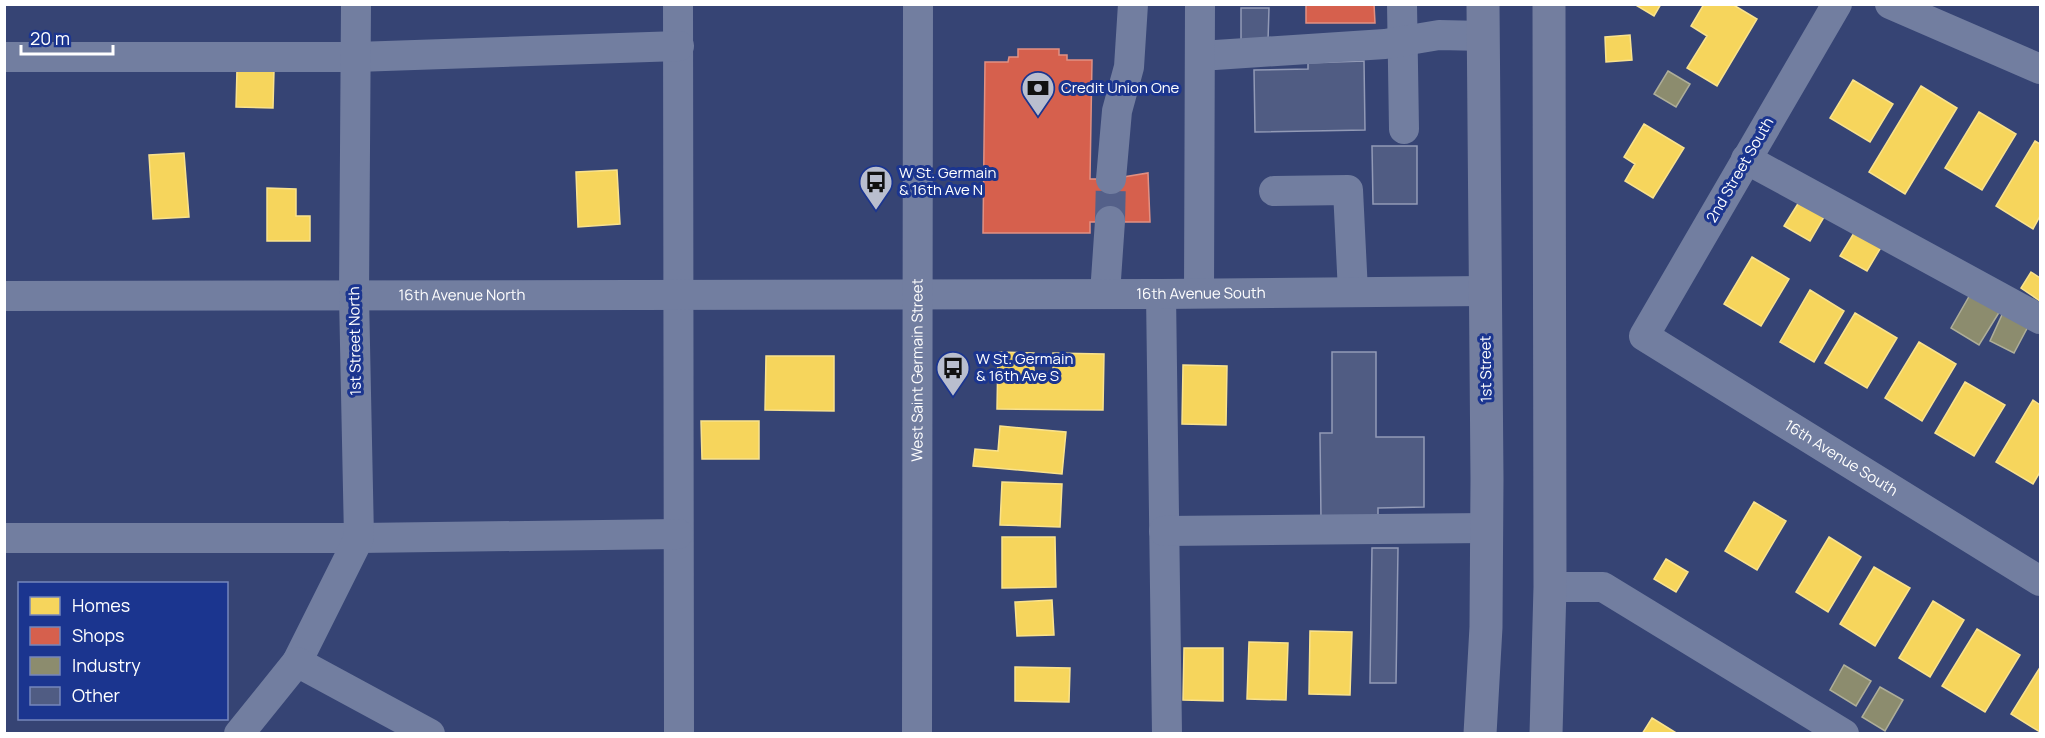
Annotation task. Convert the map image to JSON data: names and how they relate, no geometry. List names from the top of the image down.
{
  "streets": {
    "highway": ["1st Street"],
    "street": [
      "2nd Street South",
      "16th Avenue South",
      "16th Avenue North",
      "1st Street North",
      "West Saint Germain Street"
    ]
  },
  "crossings": [
    ["2nd Street South", "16th Avenue South"],
    ["16th Avenue South", "16th Avenue North"],
    ["16th Avenue South", "West Saint Germain Street"],
    ["16th Avenue South", "1st Street"],
    ["16th Avenue North", "1st Street North"],
    ["16th Avenue North", "West Saint Germain Street"]
  ],
  "places": {
    "bank": ["Credit Union One"],
    "bus stop": ["W St. Germain & 16th Ave N", "W St. Germain & 16th Ave S"]
  },
  "legend": [
    "Homes",
    "Shops",
    "Industry",
    "Other"
  ],
  "scale_bar": "20 m"
}
